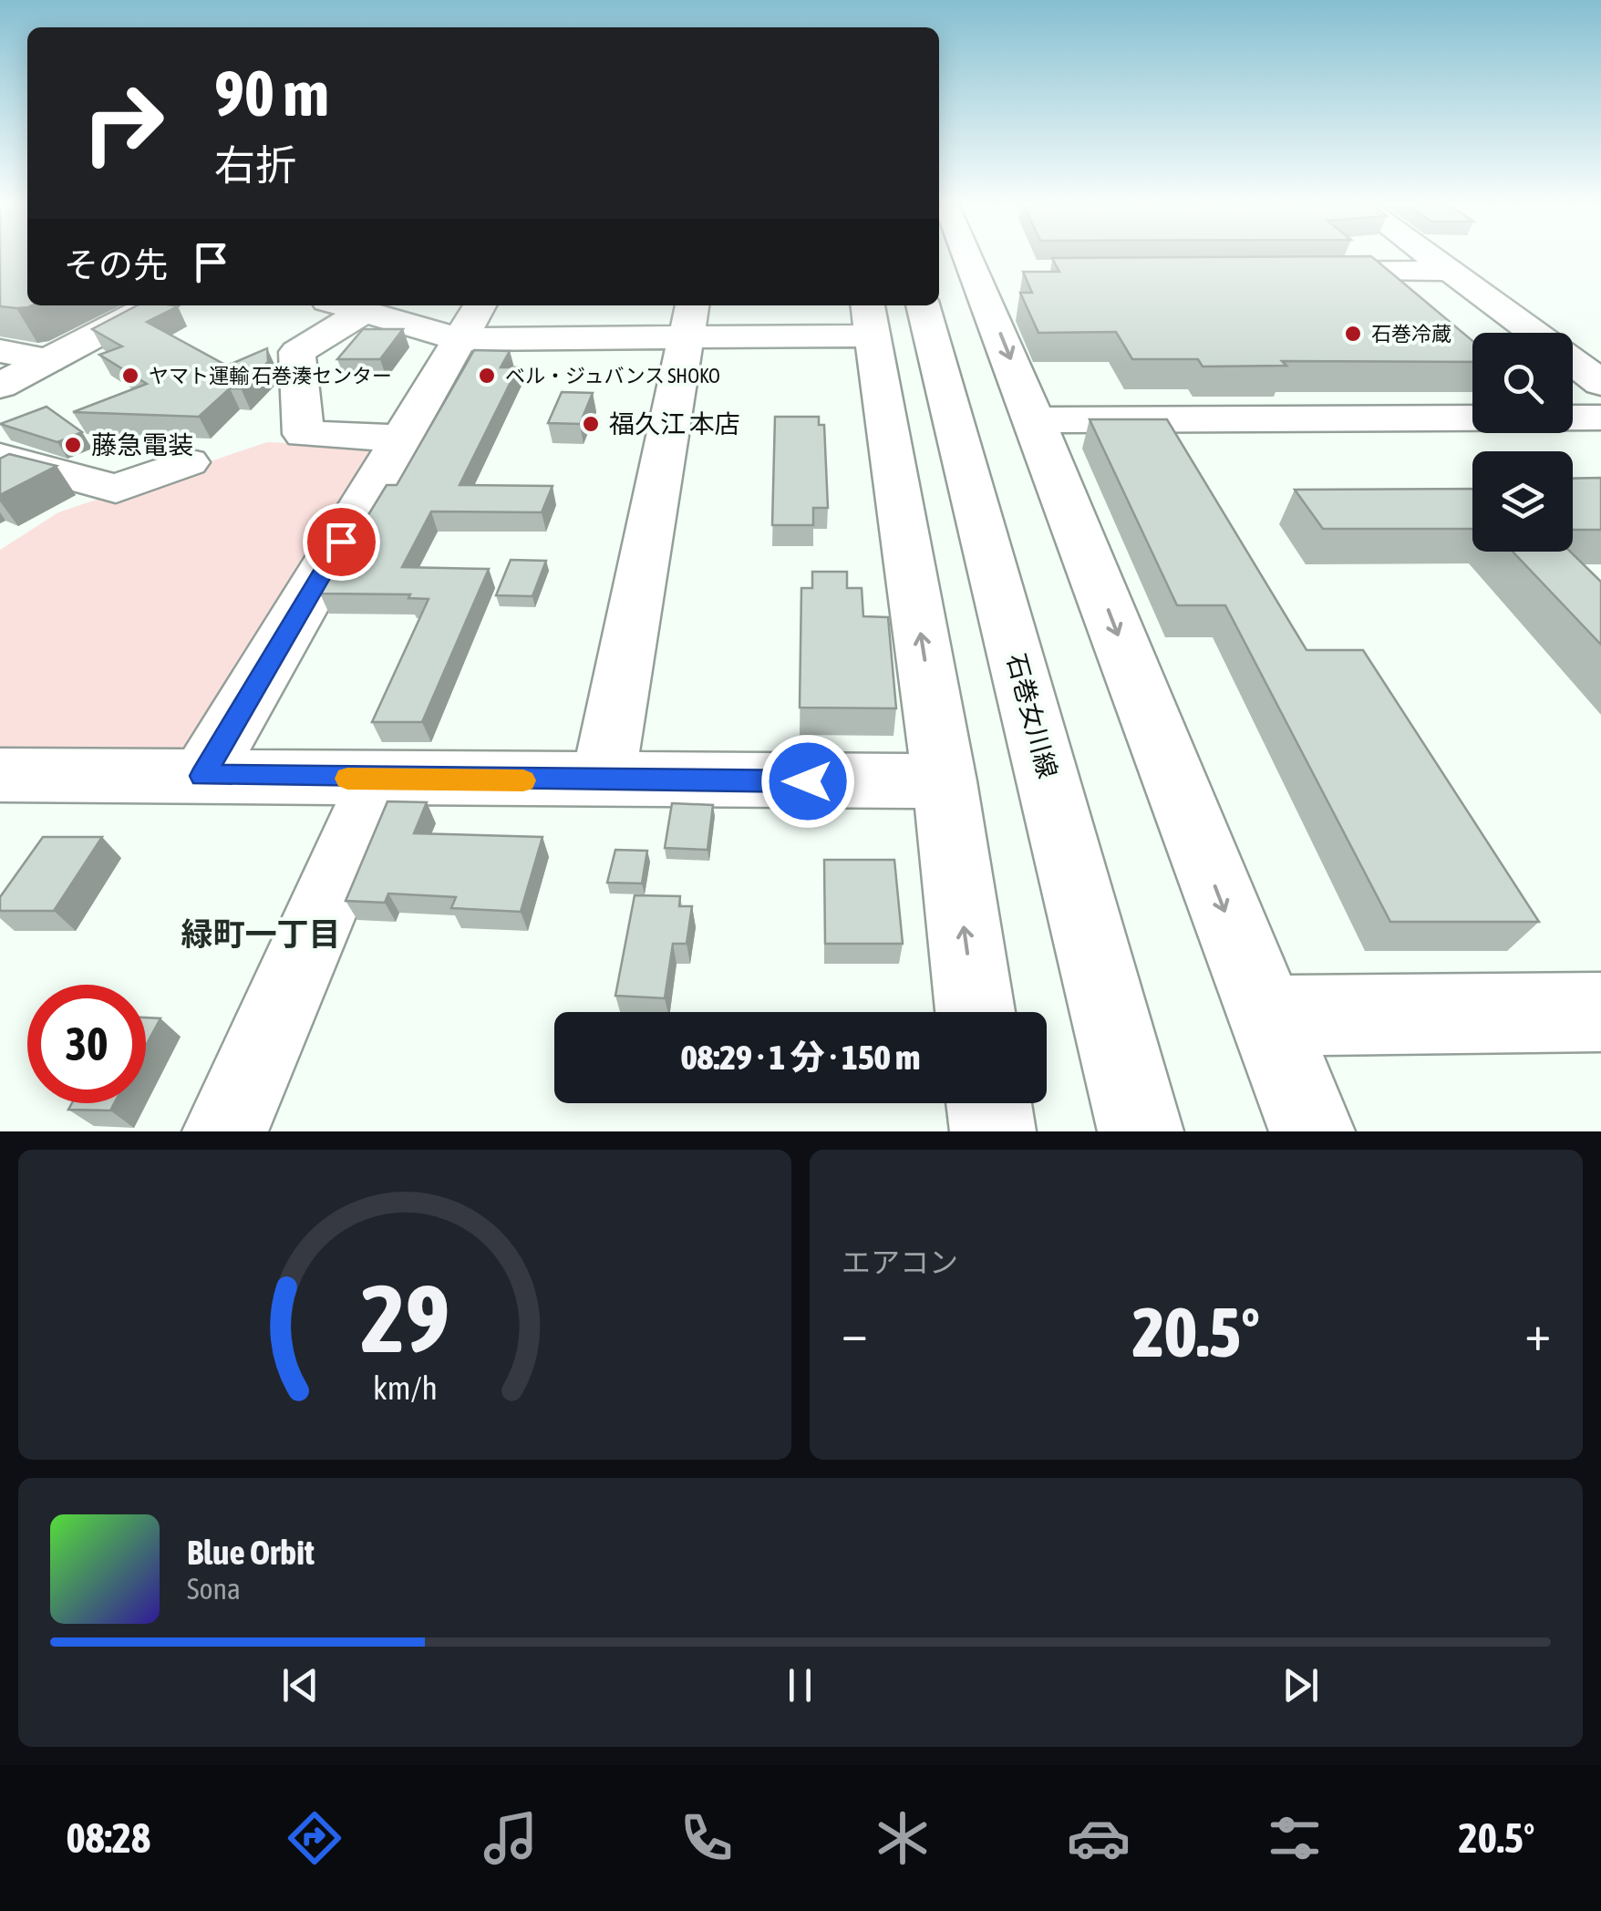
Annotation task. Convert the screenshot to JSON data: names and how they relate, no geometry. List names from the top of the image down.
{
  "streets": {
    "main road": ["石巻女川線"]
  },
  "districts": ["緑町一丁目"],
  "places": [
    "石巻冷蔵",
    "ヤマト運輸 石巻湊センター",
    "ベル・ジュバンス SHOKO",
    "福久江 本店",
    "藤急電装"
  ],
  "page": {
    "turn": ["90 m", "右折"],
    "then": "その先",
    "limit": "30",
    "trip": "08:29 · 1 分 · 150 m",
    "tile": "エアコン",
    "heat": ["−", "20.5°", "+"],
    "song": ["Blue Orbit", "Sona"],
    "tabs": ["08:28", "20.5°"],
    "gauge": ["29", "km/h"]
  }
}
